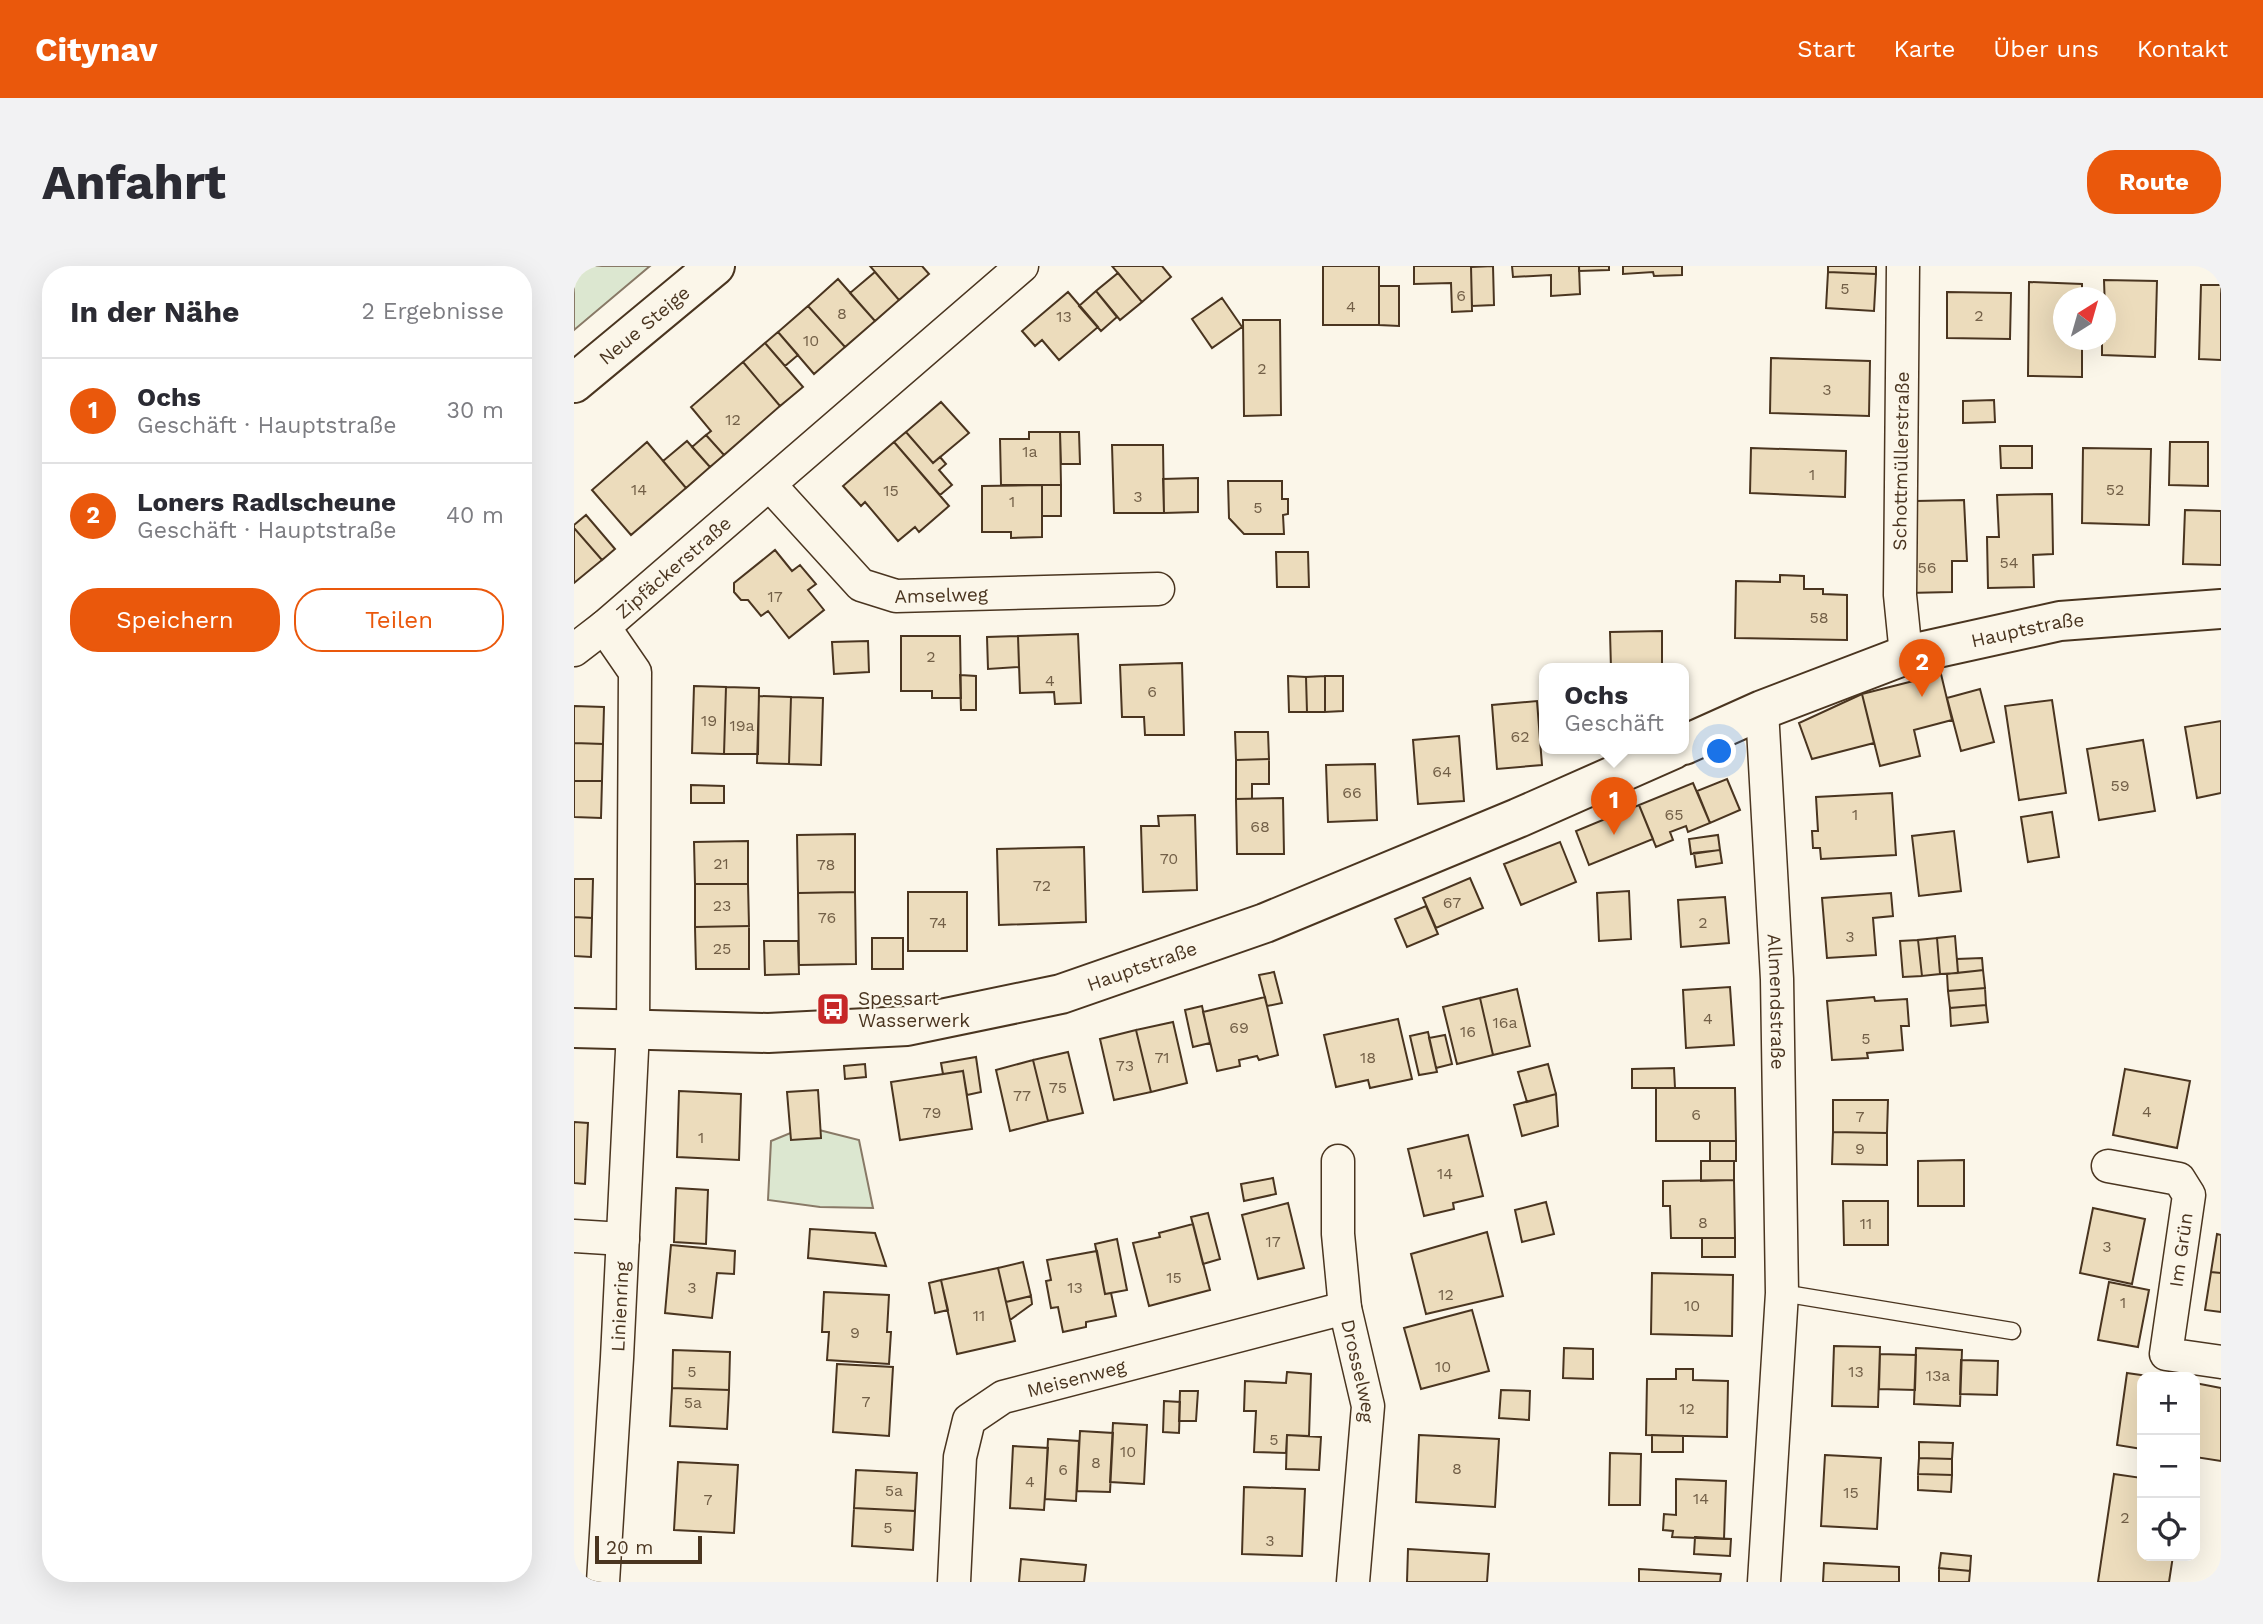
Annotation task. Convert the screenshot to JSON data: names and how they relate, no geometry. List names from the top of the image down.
{
  "streets": {
    "street": [
      "Neue Steige",
      "Schottmüllerstraße",
      "Zipfäckerstraße",
      "Amselweg",
      "Hauptstraße",
      "Allmendstraße",
      "Im Grün",
      "Linienring",
      "Drosselweg",
      "Meisenweg"
    ]
  },
  "crossings": [
    ["Schottmüllerstraße", "Hauptstraße"],
    ["Zipfäckerstraße", "Amselweg"],
    ["Zipfäckerstraße", "Hauptstraße"],
    ["Zipfäckerstraße", "Linienring"],
    ["Hauptstraße", "Allmendstraße"],
    ["Hauptstraße", "Linienring"],
    ["Drosselweg", "Meisenweg"]
  ],
  "places": {
    "bus stop": ["Spessart Wasserwerk"]
  },
  "house_numbers": [
    "5",
    "6",
    "4",
    "8",
    "2",
    "13",
    "10",
    "2",
    "3",
    "12",
    "1a",
    "1",
    "14",
    "52",
    "15",
    "3",
    "1",
    "5",
    "54",
    "56",
    "17",
    "58",
    "2",
    "4",
    "6",
    "19",
    "19a",
    "62",
    "64",
    "59",
    "66",
    "65",
    "1",
    "68",
    "70",
    "21",
    "78",
    "72",
    "67",
    "23",
    "76",
    "74",
    "2",
    "3",
    "25",
    "4",
    "16a",
    "69",
    "16",
    "5",
    "71",
    "18",
    "73",
    "75",
    "77",
    "4",
    "79",
    "6",
    "7",
    "1",
    "9",
    "14",
    "8",
    "11",
    "17",
    "3",
    "15",
    "3",
    "13",
    "12",
    "1",
    "10",
    "11",
    "9",
    "10",
    "5",
    "13",
    "13a",
    "7",
    "5a",
    "12",
    "5",
    "10",
    "8",
    "8",
    "6",
    "4",
    "5a",
    "15",
    "14",
    "7",
    "2",
    "5",
    "3"
  ],
  "scale_bar": "20 m",
  "north": "top right",
  "page": {
    "header": "Citynav",
    "nav": [
      "Start",
      "Karte",
      "Über uns",
      "Kontakt"
    ],
    "buttons": [
      "Route",
      ["Speichern", "Teilen"]
    ],
    "title": "Anfahrt",
    "heading": ["In der Nähe", "2 Ergebnisse"],
    "list": [
      {
        "mark": "1",
        "name": "Ochs",
        "note": "Geschäft · Hauptstraße",
        "value": "30 m"
      },
      {
        "mark": "2",
        "name": "Loners Radlscheune",
        "note": "Geschäft · Hauptstraße",
        "value": "40 m"
      }
    ],
    "pins": ["2", "1"],
    "popup": ["Ochs", "Geschäft"],
    "map_buttons": ["+", "−"],
    "scale": "20 m"
  }
}
